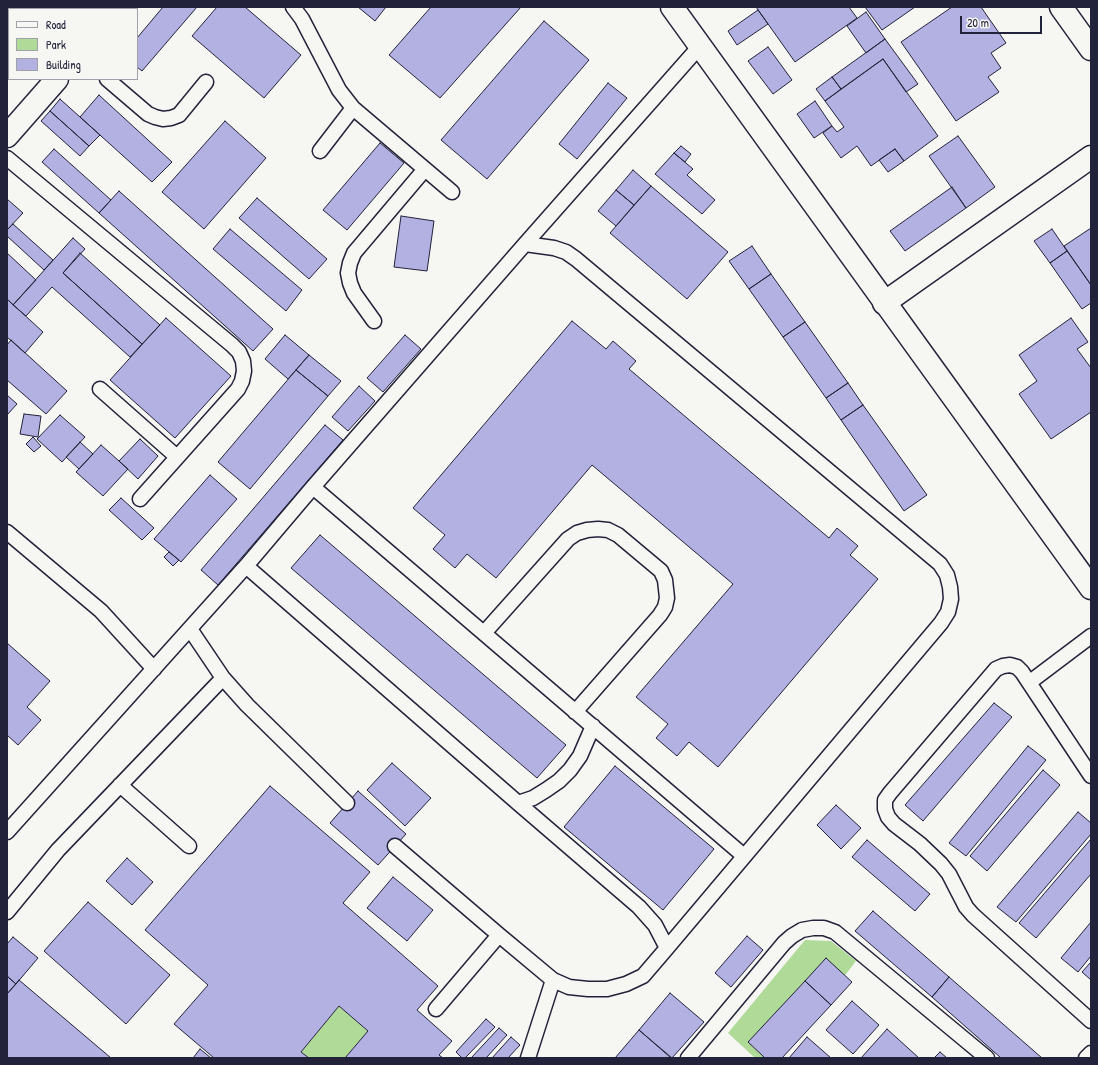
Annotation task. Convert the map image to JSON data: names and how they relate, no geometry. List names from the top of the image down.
{
  "legend": ["Road", "Park", "Building"],
  "scale_bar": "20 m"
}
